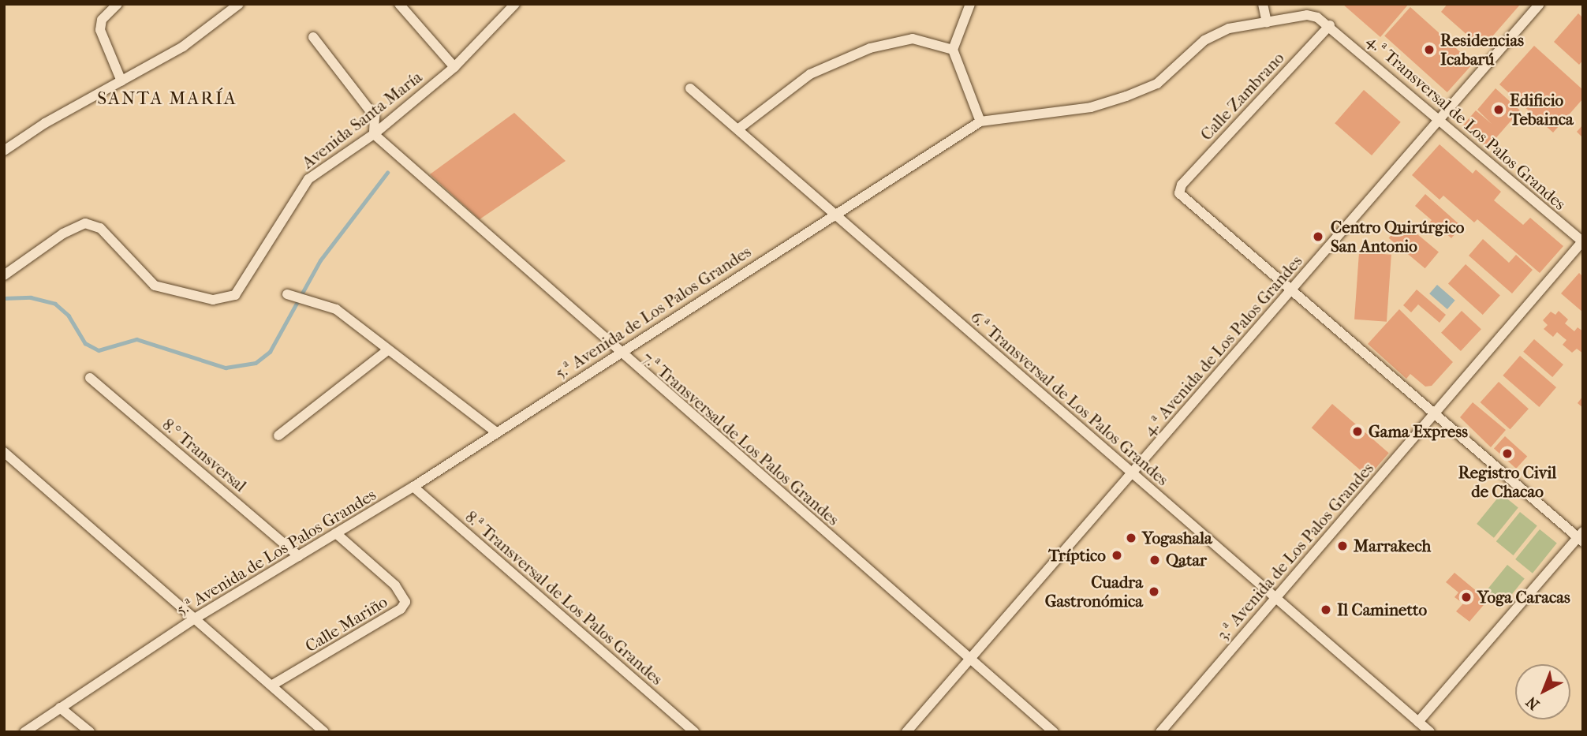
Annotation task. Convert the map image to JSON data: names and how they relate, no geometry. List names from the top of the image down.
{
  "streets": {
    "street": [
      "Calle Zambrano",
      "Avenida Santa María",
      "4.ª Transversal de Los Palos Grandes",
      "5.ª Avenida de Los Palos Grandes",
      "4.ª Avenida de Los Palos Grandes",
      "6.ª Transversal de Los Palos Grandes",
      "7.ª Transversal de Los Palos Grandes",
      "8.° Transversal",
      "3.ª Avenida de Los Palos Grandes",
      "8.ª Transversal de Los Palos Grandes",
      "Calle Mariño"
    ]
  },
  "crossings": [
    ["Calle Zambrano", "4.ª Transversal de Los Palos Grandes"],
    ["Calle Zambrano", "5.ª Avenida de Los Palos Grandes"],
    ["Calle Zambrano", "4.ª Avenida de Los Palos Grandes"],
    ["Avenida Santa María", "7.ª Transversal de Los Palos Grandes"],
    ["4.ª Transversal de Los Palos Grandes", "5.ª Avenida de Los Palos Grandes"],
    ["4.ª Transversal de Los Palos Grandes", "4.ª Avenida de Los Palos Grandes"],
    ["4.ª Transversal de Los Palos Grandes", "3.ª Avenida de Los Palos Grandes"],
    ["5.ª Avenida de Los Palos Grandes", "6.ª Transversal de Los Palos Grandes"],
    ["5.ª Avenida de Los Palos Grandes", "7.ª Transversal de Los Palos Grandes"],
    ["5.ª Avenida de Los Palos Grandes", "8.° Transversal"],
    ["5.ª Avenida de Los Palos Grandes", "8.ª Transversal de Los Palos Grandes"],
    ["5.ª Avenida de Los Palos Grandes", "Calle Mariño"],
    ["4.ª Avenida de Los Palos Grandes", "6.ª Transversal de Los Palos Grandes"],
    ["4.ª Avenida de Los Palos Grandes", "7.ª Transversal de Los Palos Grandes"],
    ["6.ª Transversal de Los Palos Grandes", "3.ª Avenida de Los Palos Grandes"]
  ],
  "districts": ["SANTA MARÍA"],
  "places": [
    "Residencias Icabarú",
    "Edificio Tebainca",
    "Centro Quirúrgico San Antonio",
    "Gama Express",
    "Registro Civil de Chacao",
    "Yogashala",
    "Marrakech",
    "Tríptico",
    "Qatar",
    "Cuadra Gastronómica",
    "Yoga Caracas",
    "Il Caminetto"
  ],
  "north": "bottom left"
}
